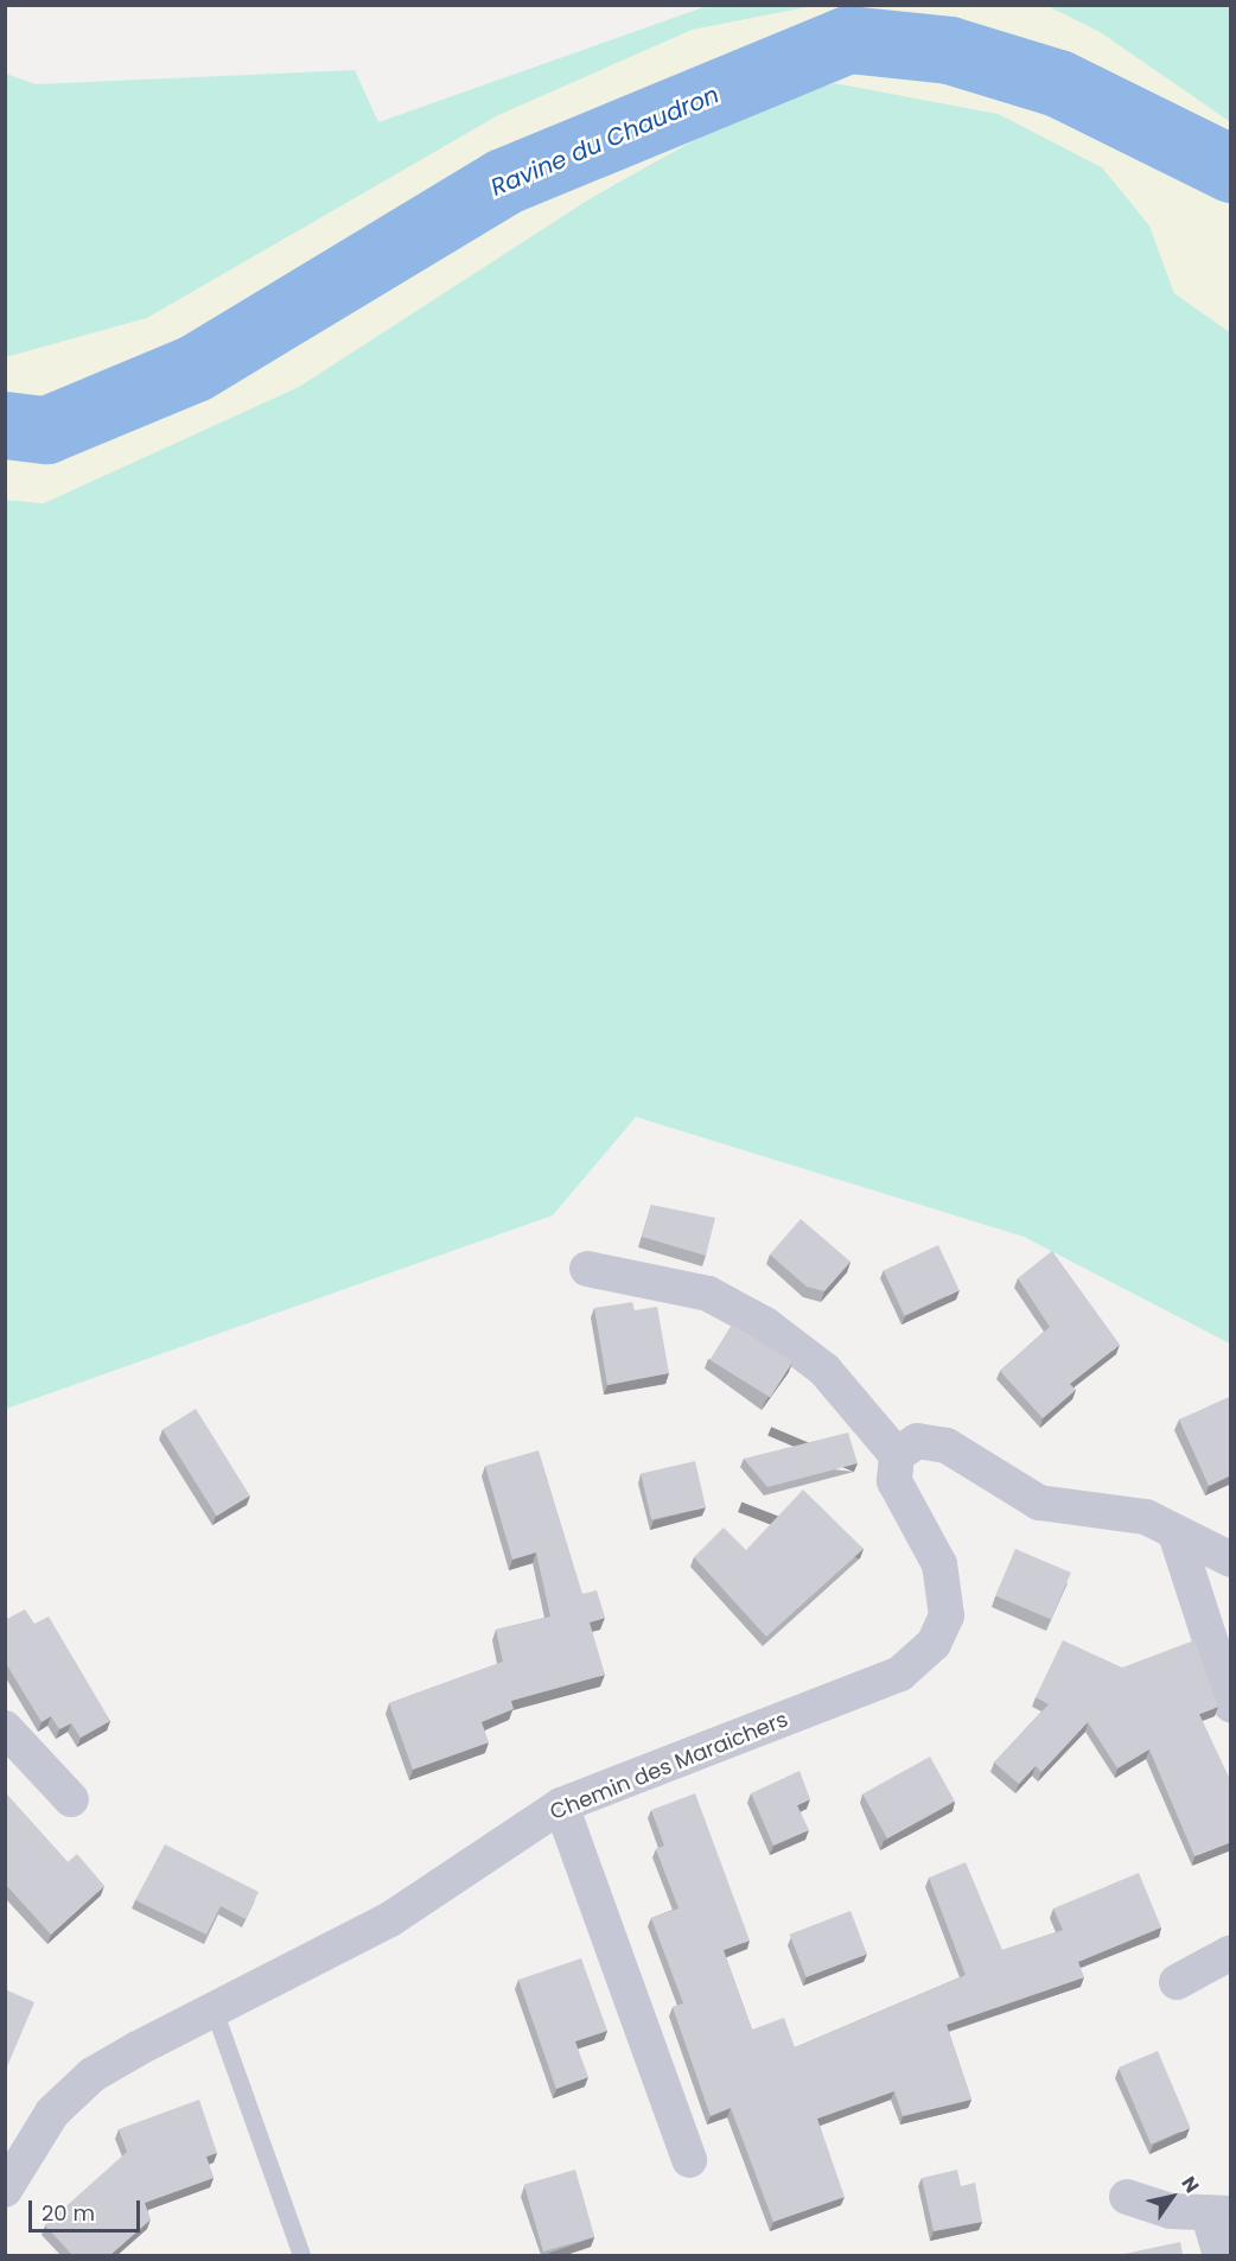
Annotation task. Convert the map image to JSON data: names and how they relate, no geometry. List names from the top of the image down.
{
  "streets": {
    "street": ["Chemin des Maraichers"]
  },
  "water": ["Ravine du Chaudron"],
  "scale_bar": "20 m",
  "north": "top right"
}
